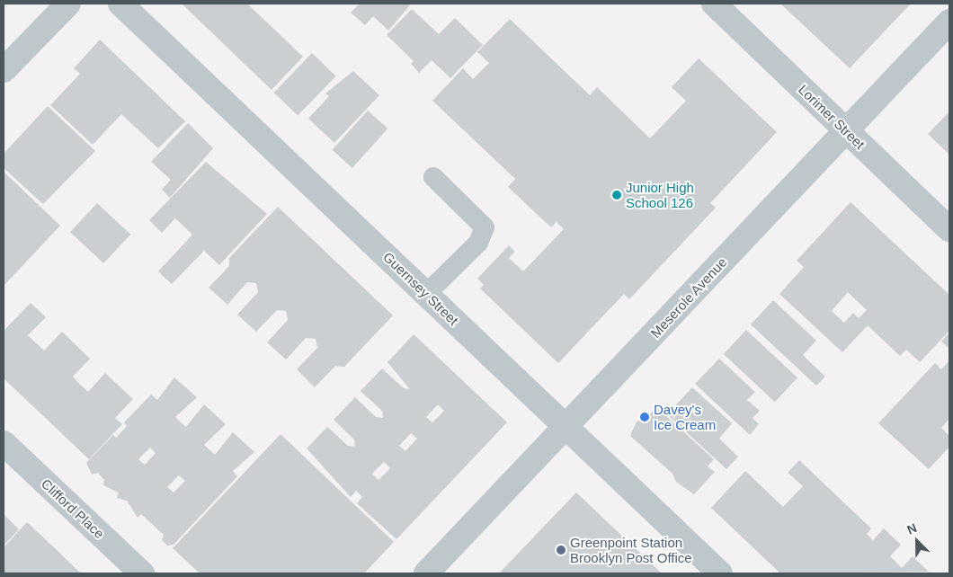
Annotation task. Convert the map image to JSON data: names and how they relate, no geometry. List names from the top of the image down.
{
  "streets": {
    "street": [
      "Lorimer Street",
      "Guernsey Street",
      "Meserole Avenue",
      "Clifford Place"
    ]
  },
  "crossings": [
    ["Lorimer Street", "Meserole Avenue"],
    ["Guernsey Street", "Meserole Avenue"]
  ],
  "places": ["Junior High School 126", "Davey's Ice Cream", "Greenpoint Station Brooklyn Post Office"],
  "north": "top left"
}
